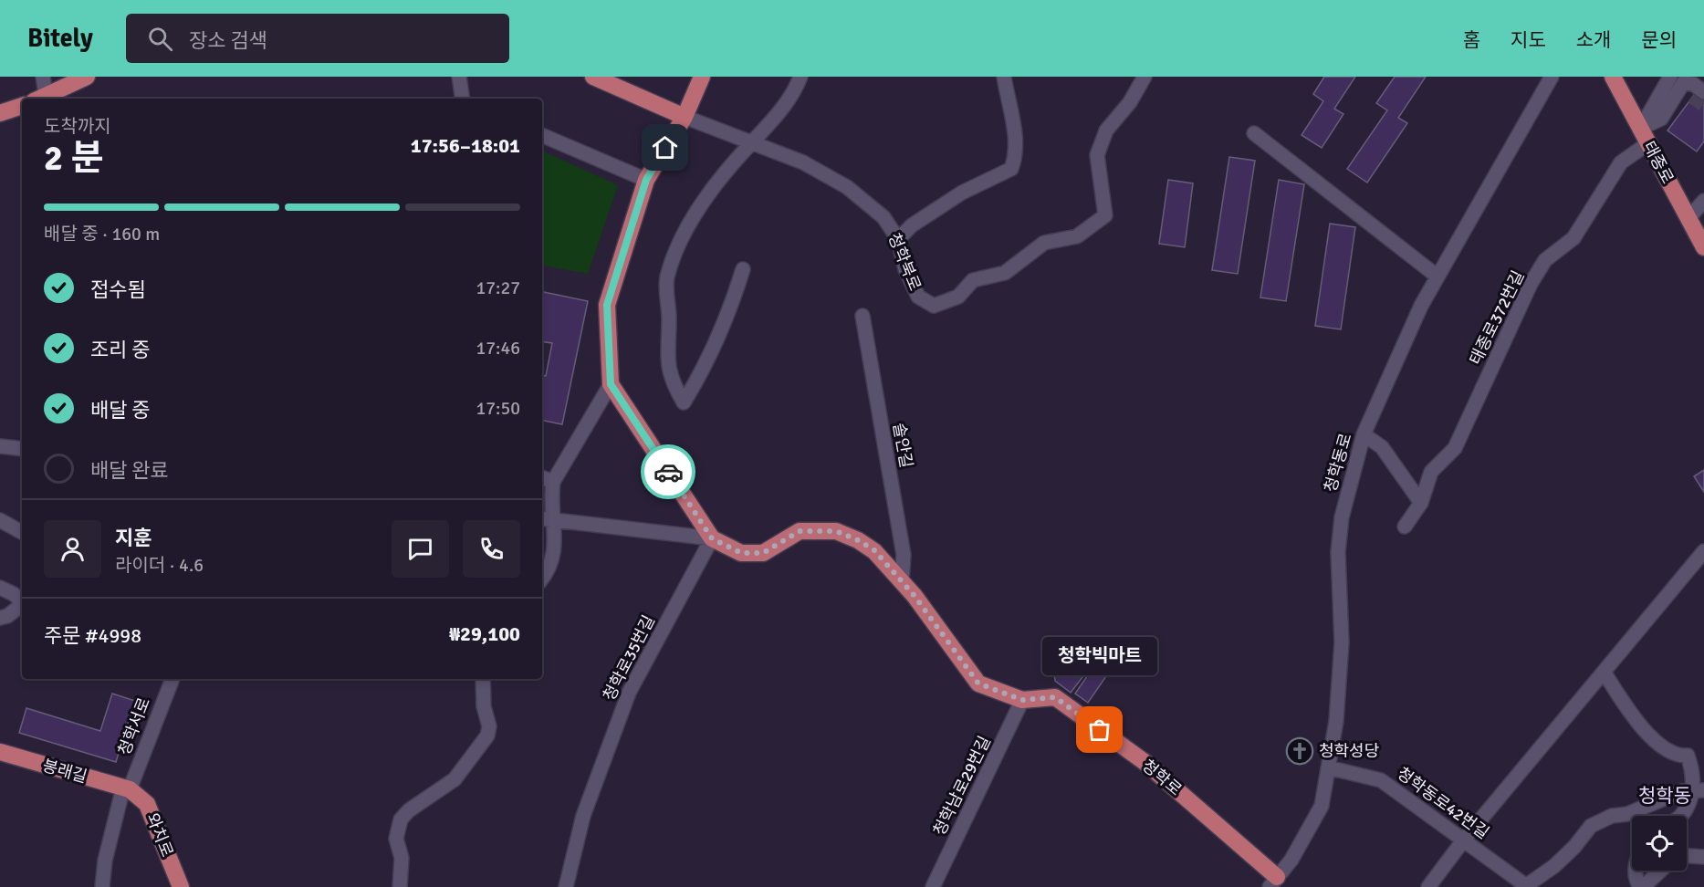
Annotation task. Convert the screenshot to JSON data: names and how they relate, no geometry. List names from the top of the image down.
{
  "streets": {
    "main road": [
      "태종로",
      "청학북로",
      "봉래길",
      "청학로",
      "와치로"
    ],
    "street": [
      "태종로372번길",
      "솔안길",
      "청학동로",
      "청학로35번길",
      "청학서로",
      "청학남로29번길",
      "청학동로42번길"
    ]
  },
  "crossings": [
    ["태종로", "태종로372번길"],
    ["솔안길", "청학로"],
    ["청학동로", "청학로"],
    ["청학동로", "청학동로42번길"],
    ["청학로35번길", "청학로"],
    ["청학서로", "봉래길"],
    ["청학서로", "와치로"],
    ["봉래길", "와치로"],
    ["청학로", "청학남로29번길"]
  ],
  "districts": ["청학동"],
  "places": {
    "other": ["청학빅마트"],
    "church": ["청학성당"]
  },
  "page": {
    "header": "Bitely",
    "search": "장소 검색",
    "nav": [
      "홈",
      "지도",
      "소개",
      "문의"
    ],
    "heading": ["2 분", "도착까지", "17:56–18:01"],
    "panel": [
      "지훈",
      "라이더 · 4.6",
      "주문 #4998",
      "₩29,100"
    ],
    "bar": "배달 중 · 160 m",
    "list": [
      ["접수됨", "17:27"],
      ["조리 중", "17:46"],
      ["배달 중", "17:50"],
      "배달 완료"
    ],
    "bubble": "청학빅마트"
  }
}
